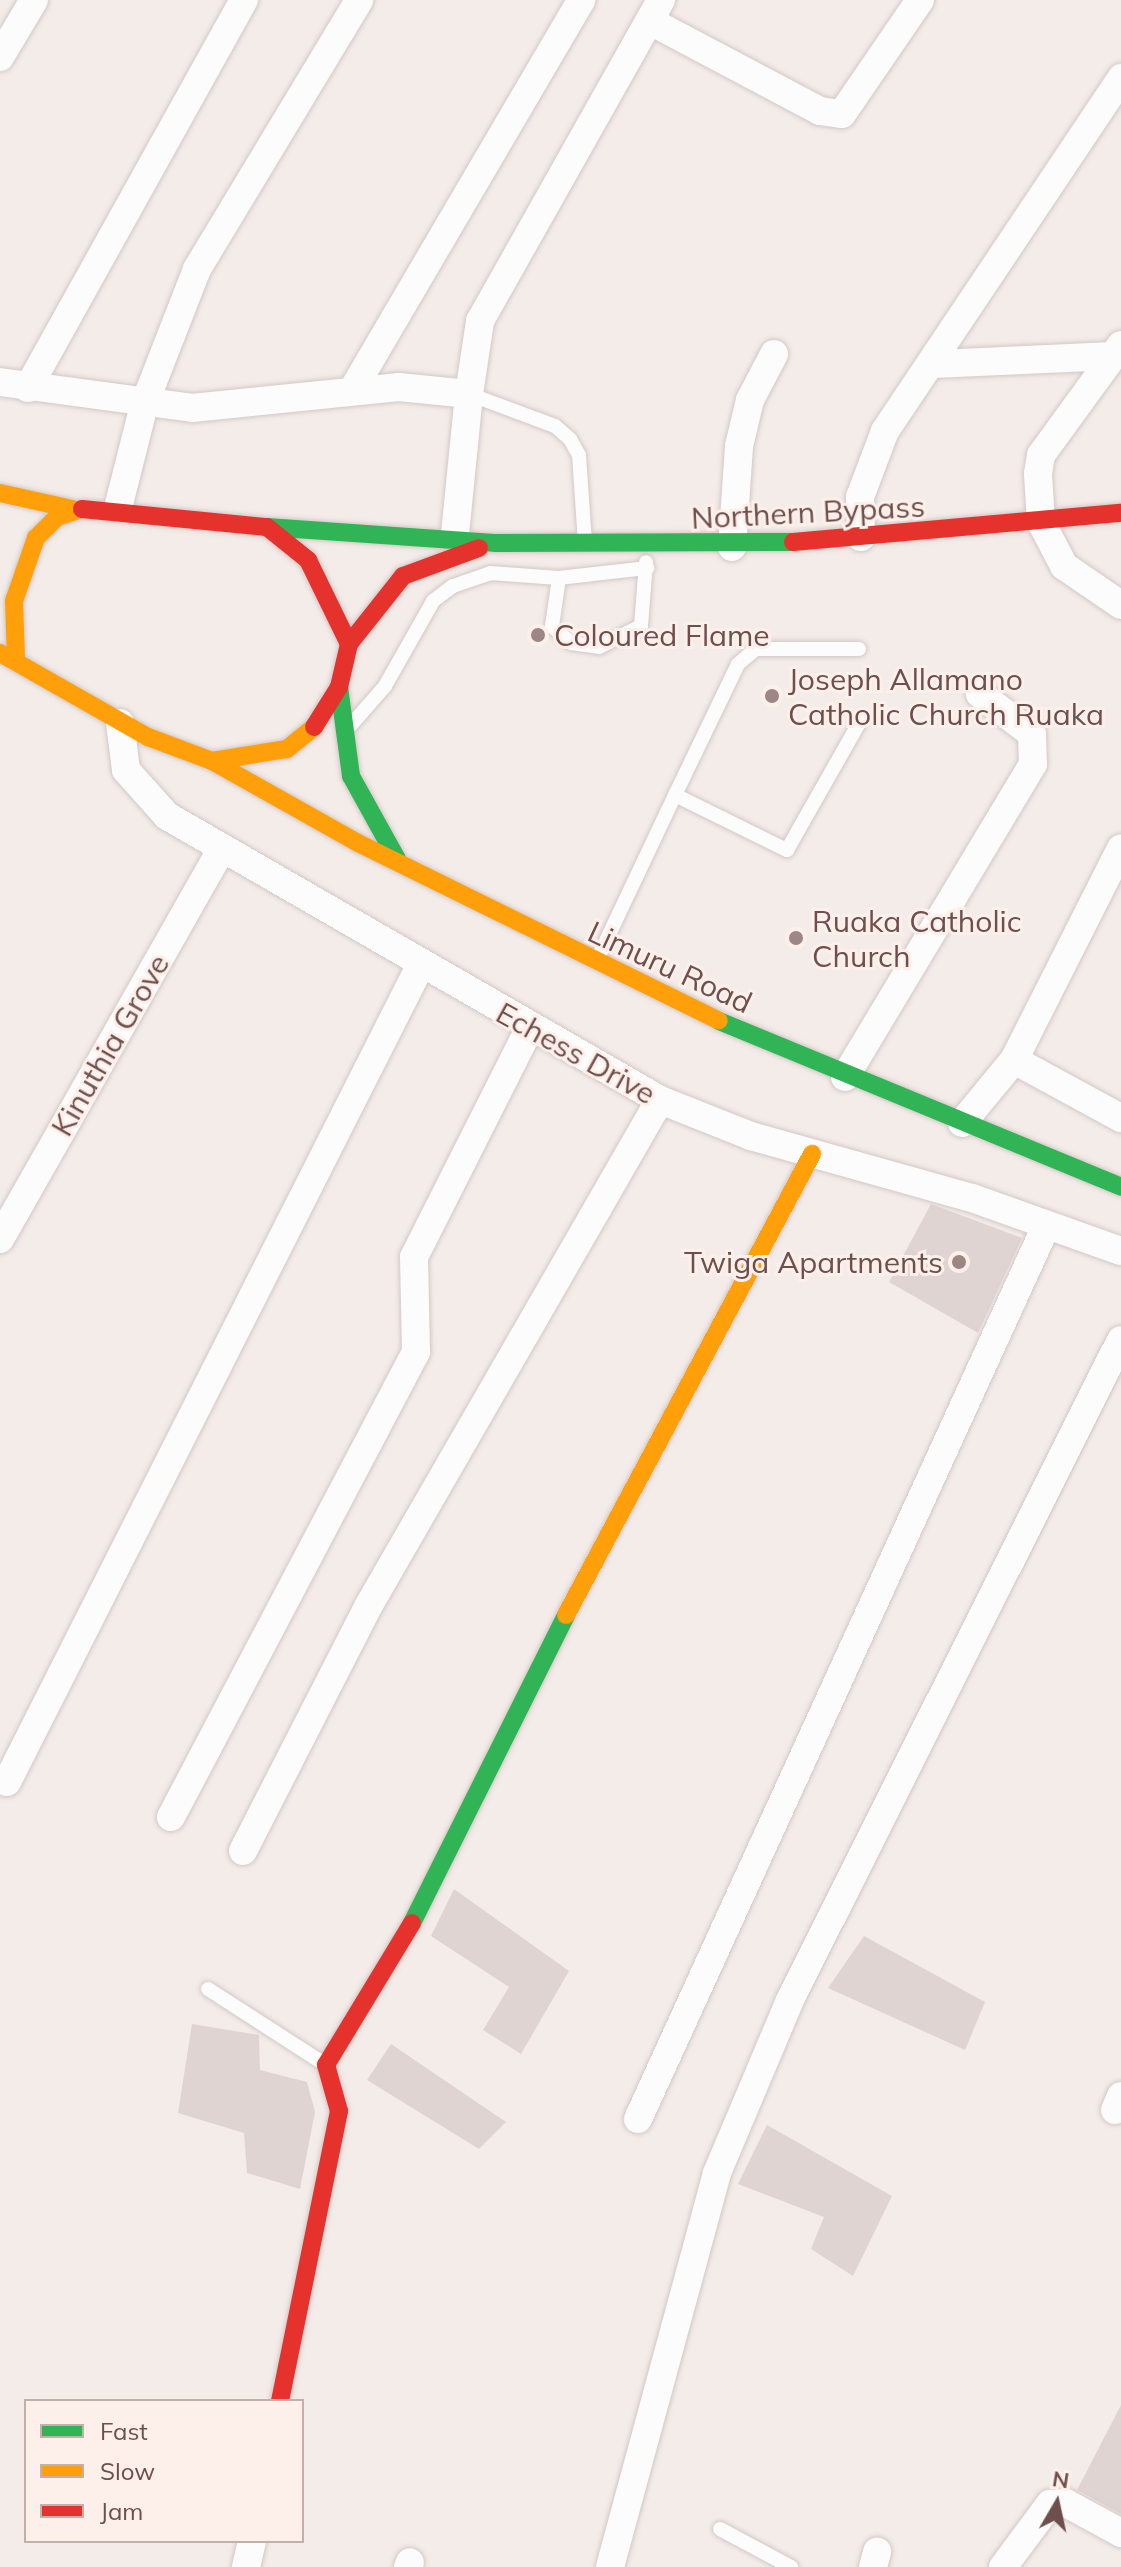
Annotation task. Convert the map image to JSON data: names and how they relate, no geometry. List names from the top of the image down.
{
  "streets": {
    "main road": ["Northern Bypass", "Limuru Road"],
    "street": ["Kinuthia Grove", "Echess Drive"]
  },
  "crossings": [
    ["Northern Bypass", "Limuru Road"],
    ["Kinuthia Grove", "Echess Drive"]
  ],
  "places": [
    "Coloured Flame",
    "Joseph Allamano Catholic Church Ruaka",
    "Ruaka Catholic Church",
    "Twiga Apartments"
  ],
  "legend": ["Fast", "Slow", "Jam"],
  "north": "top"
}
